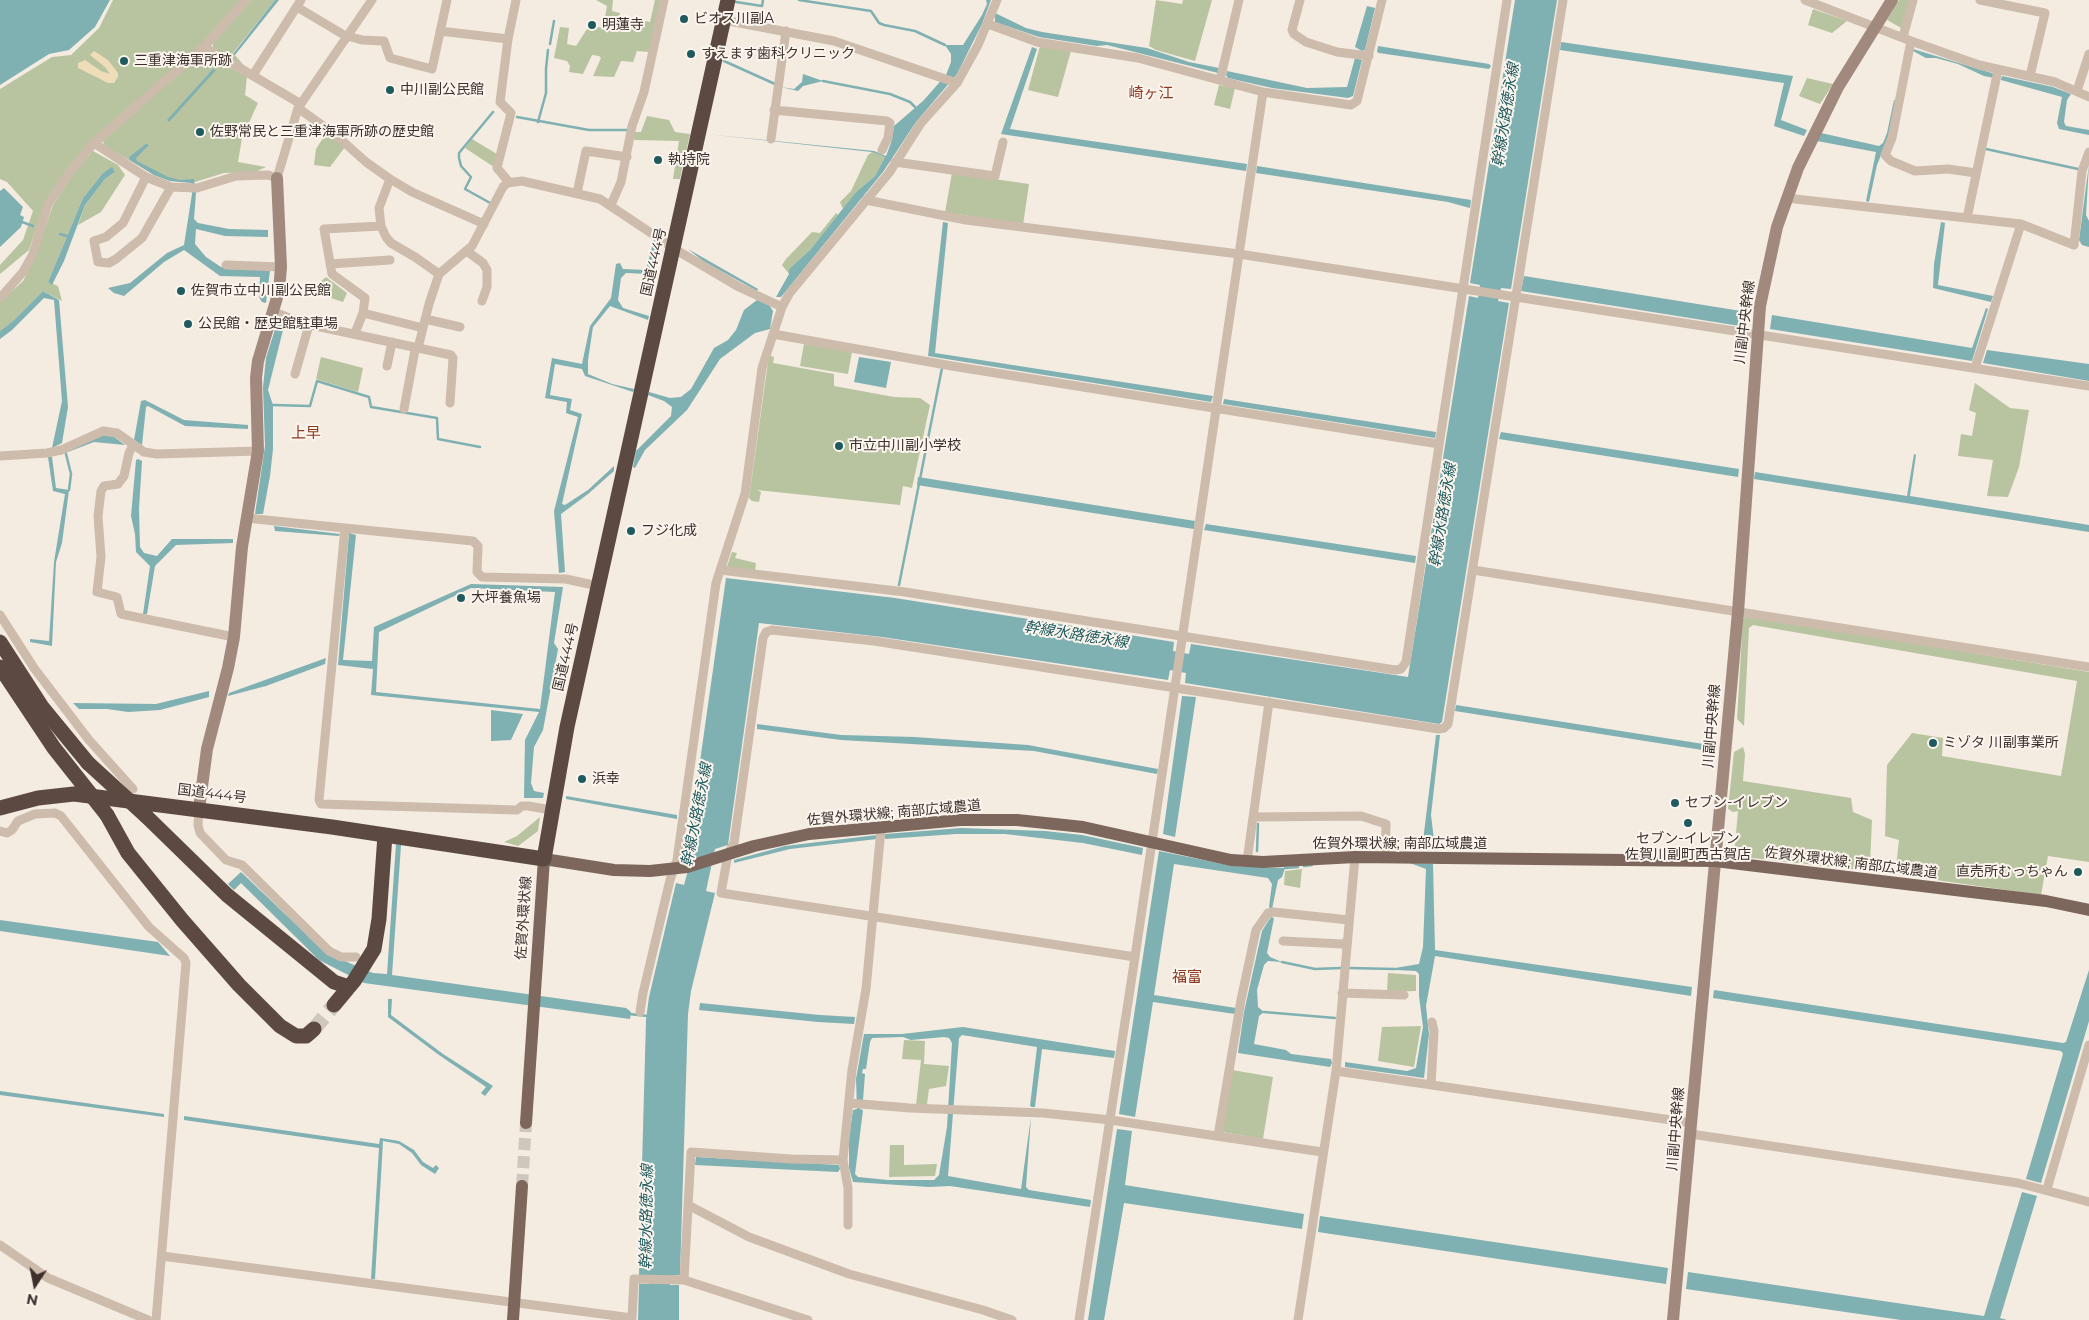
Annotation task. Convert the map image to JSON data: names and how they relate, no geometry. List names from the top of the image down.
{
  "streets": {
    "highway": ["国道444号"],
    "main road": ["佐賀外環状線; 南部広域農道", "佐賀外環状線"],
    "street": ["川副中央幹線"]
  },
  "crossings": [
    ["国道444号", "佐賀外環状線"],
    ["川副中央幹線", "佐賀外環状線; 南部広域農道"],
    ["佐賀外環状線; 南部広域農道", "佐賀外環状線"]
  ],
  "districts": ["崎ヶ江", "上早", "福富"],
  "water": ["幹線水路徳永線"],
  "places": [
    "ビオス川副A",
    "明蓮寺",
    "すえます歯科クリニック",
    "三重津海軍所跡",
    "中川副公民館",
    "佐野常民と三重津海軍所跡の歴史館",
    "執持院",
    "佐賀市立中川副公民館",
    "公民館・歴史館駐車場",
    "市立中川副小学校",
    "フジ化成",
    "大坪養魚場",
    "ミゾタ 川副事業所",
    "浜幸",
    "セブン-イレブン",
    "セブン-イレブン 佐賀川副町西古賀店",
    "直売所むっちゃん"
  ],
  "north": "bottom"
}
